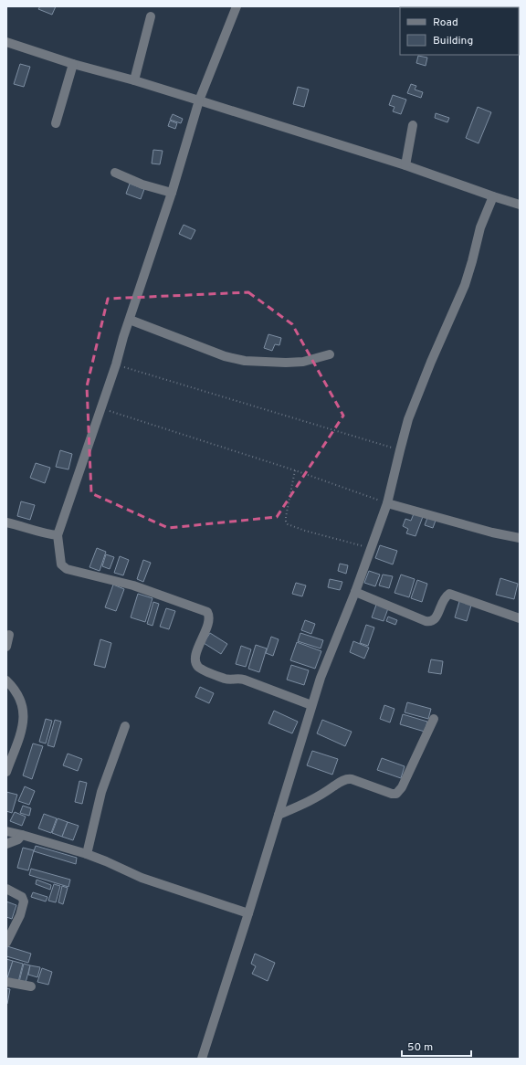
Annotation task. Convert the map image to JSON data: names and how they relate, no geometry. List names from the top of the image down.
{
  "legend": ["Road", "Building"],
  "scale_bar": "50 m"
}
